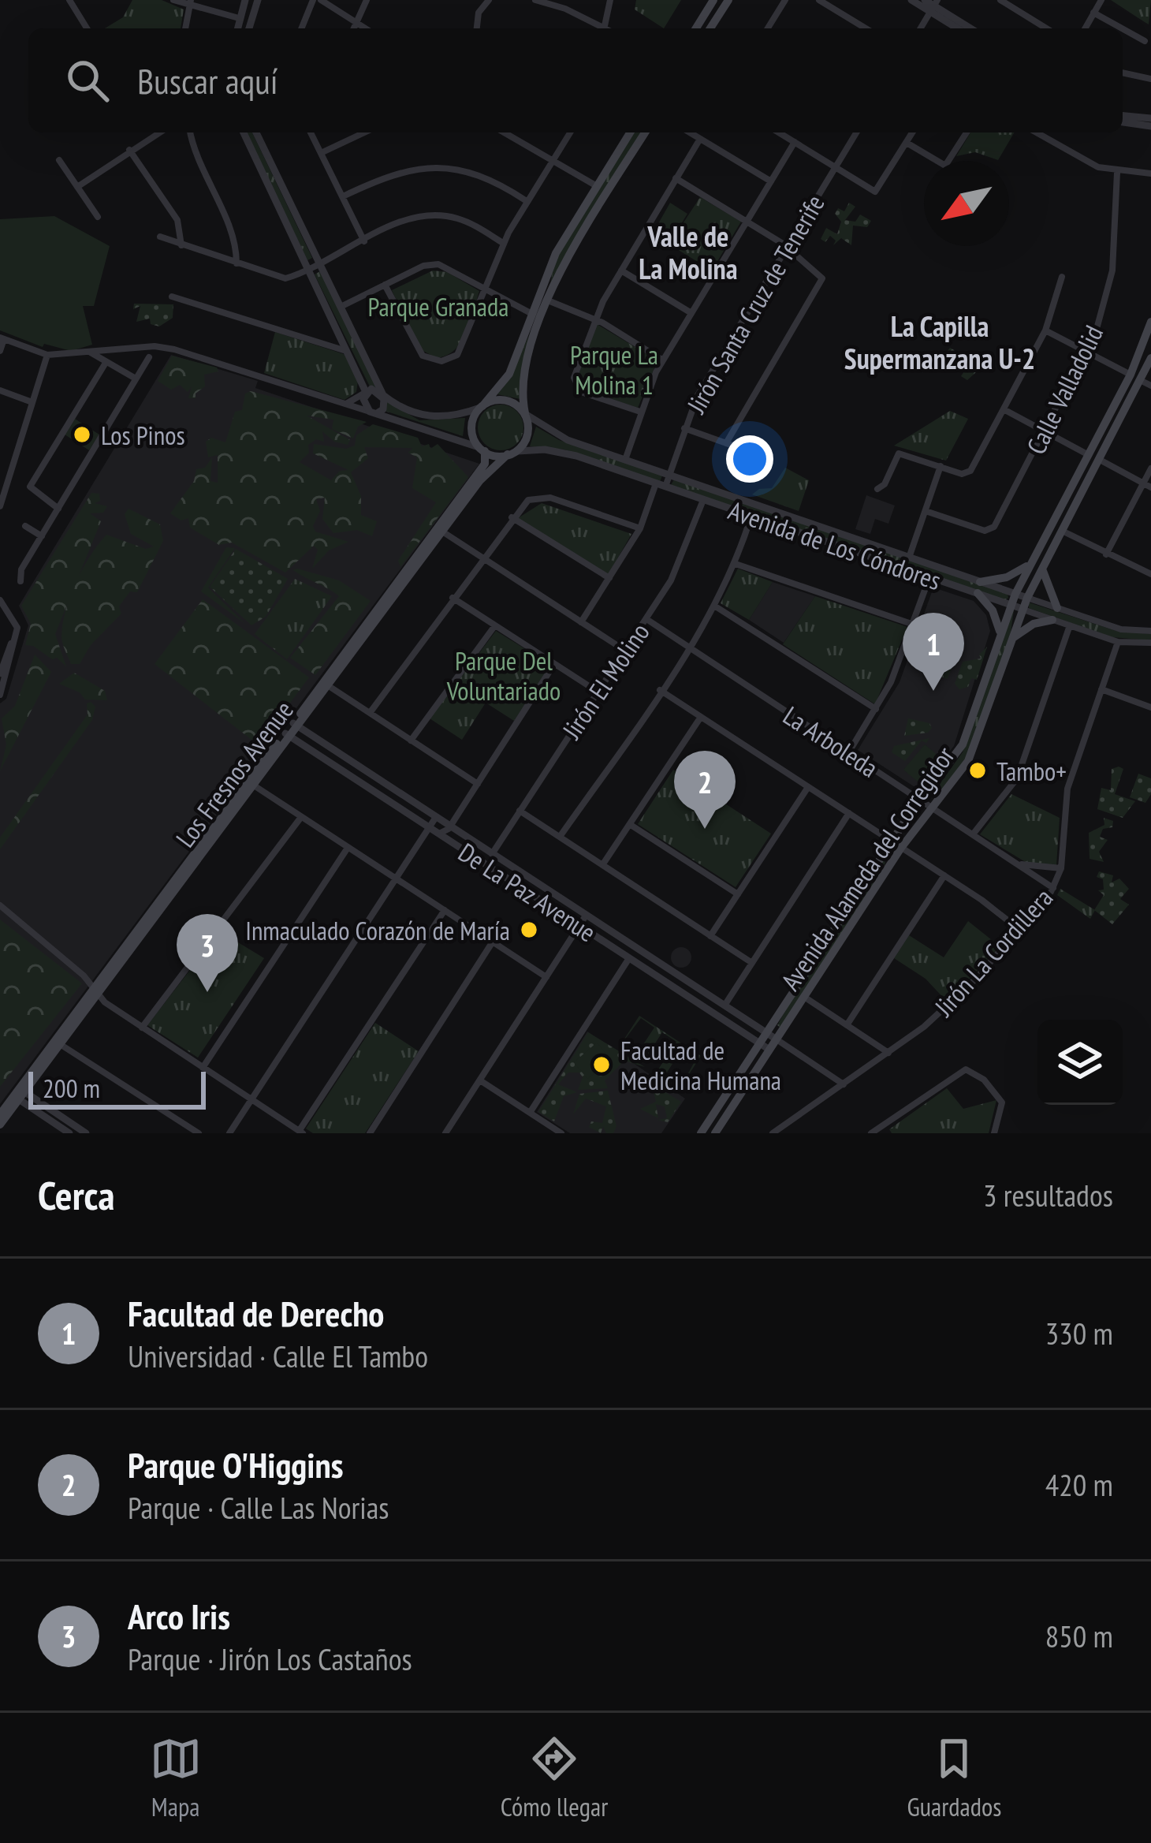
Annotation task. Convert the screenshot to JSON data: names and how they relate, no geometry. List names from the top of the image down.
{
  "streets": {
    "main road": ["Los Fresnos Avenue", "Avenida Alameda del Corregidor"],
    "street": [
      "Jirón Santa Cruz de Tenerife",
      "Calle Valladolid",
      "Avenida de Los Cóndores",
      "Jirón El Molino",
      "La Arboleda",
      "De La Paz Avenue",
      "Jirón La Cordillera"
    ]
  },
  "crossings": [
    ["Jirón Santa Cruz de Tenerife", "Avenida de Los Cóndores"],
    ["Avenida de Los Cóndores", "Jirón El Molino"],
    ["Avenida de Los Cóndores", "Los Fresnos Avenue"],
    ["Avenida de Los Cóndores", "Avenida Alameda del Corregidor"],
    ["Avenida de Los Cóndores", "Jirón La Cordillera"],
    ["Jirón El Molino", "La Arboleda"],
    ["Jirón El Molino", "De La Paz Avenue"],
    ["La Arboleda", "Avenida Alameda del Corregidor"],
    ["La Arboleda", "Jirón La Cordillera"],
    ["Los Fresnos Avenue", "De La Paz Avenue"],
    ["Avenida Alameda del Corregidor", "De La Paz Avenue"]
  ],
  "districts": ["Valle de La Molina", "La Capilla Supermanzana U-2"],
  "parks": ["Parque Granada", "Parque La Molina 1", "Parque Del Voluntariado"],
  "places": [
    "Los Pinos",
    "Tambo+",
    "Inmaculado Corazón de María",
    "Facultad de Medicina Humana"
  ],
  "scale_bar": "200 m",
  "north": "bottom left",
  "page": {
    "search": "Buscar aquí",
    "pins": ["1", "2", "3"],
    "scale": "200 m",
    "heading": ["Cerca", "3 resultados"],
    "list": [
      {
        "mark": "1",
        "name": "Facultad de Derecho",
        "note": "Universidad · Calle El Tambo",
        "value": "330 m"
      },
      {
        "mark": "2",
        "name": "Parque O'Higgins",
        "note": "Parque · Calle Las Norias",
        "value": "420 m"
      },
      {
        "mark": "3",
        "name": "Arco Iris",
        "note": "Parque · Jirón Los Castaños",
        "value": "850 m"
      }
    ],
    "nav": ["Mapa", "Cómo llegar", "Guardados"]
  }
}
